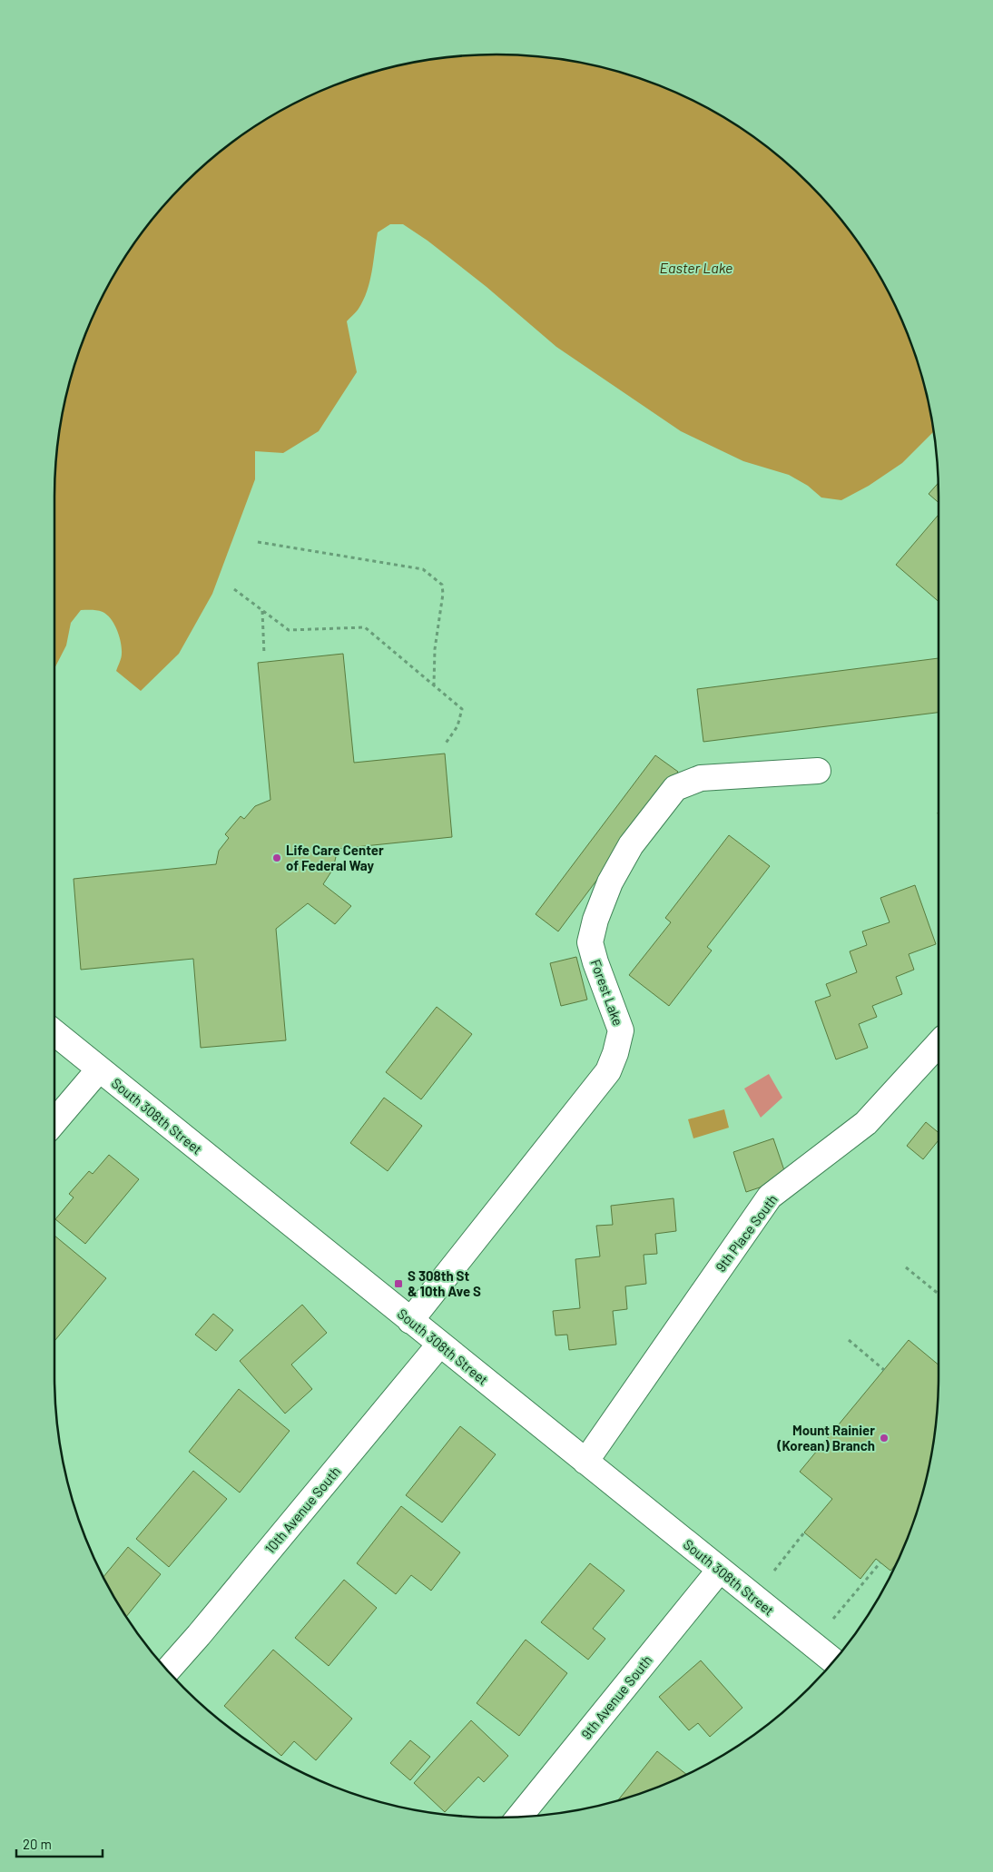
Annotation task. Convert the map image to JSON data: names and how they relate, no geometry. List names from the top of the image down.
{
  "streets": {
    "street": [
      "Forest Lake",
      "South 308th Street",
      "9th Place South",
      "10th Avenue South",
      "9th Avenue South"
    ]
  },
  "crossings": [
    ["Forest Lake", "South 308th Street"],
    ["South 308th Street", "9th Place South"],
    ["South 308th Street", "10th Avenue South"],
    ["South 308th Street", "9th Avenue South"]
  ],
  "water": ["Easter Lake"],
  "places": {
    "other": ["Life Care Center of Federal Way", "Mount Rainier (Korean) Branch"],
    "transit": ["S 308th St & 10th Ave S"]
  },
  "scale_bar": "20 m"
}
